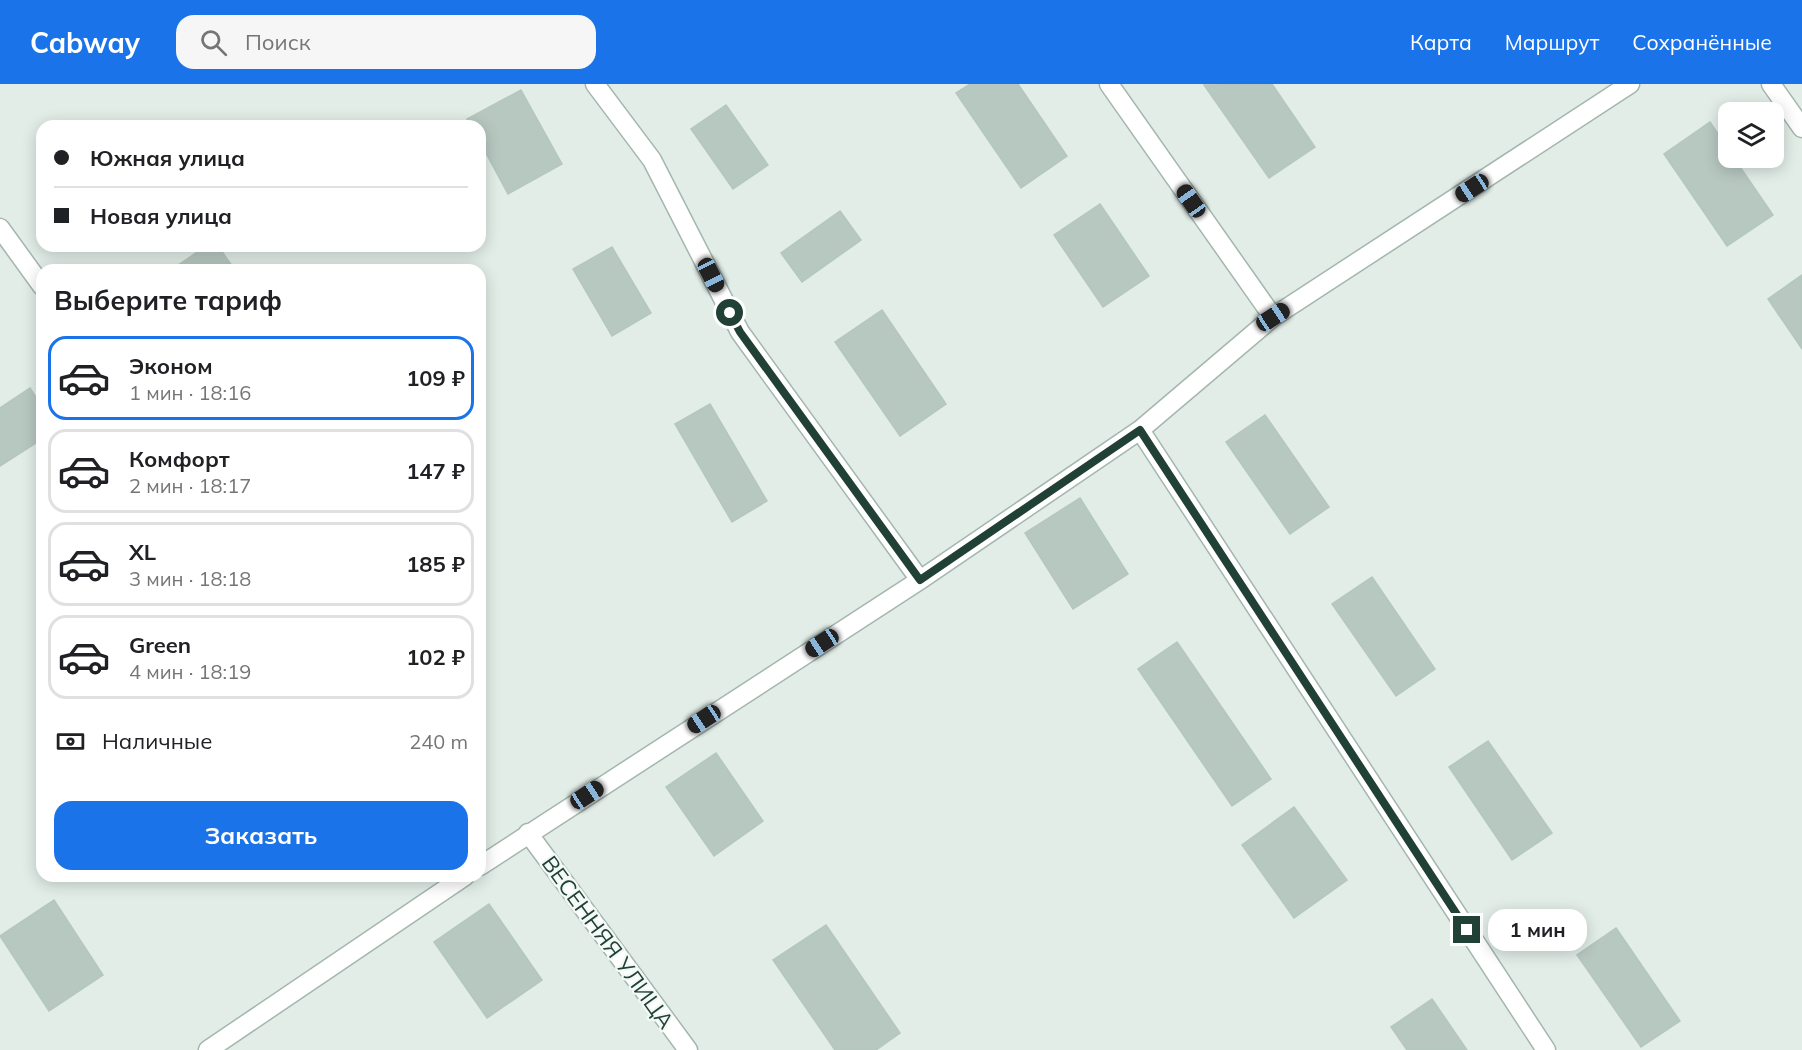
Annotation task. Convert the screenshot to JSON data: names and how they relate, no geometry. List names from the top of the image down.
{
  "streets": {
    "street": ["ВЕСЕННЯЯ УЛИЦА"]
  },
  "page": {
    "header": "Cabway",
    "search": "Поиск",
    "nav": ["Карта", "Маршрут", "Сохранённые"],
    "banner": ["Южная улица", "Новая улица"],
    "heading": "Выберите тариф",
    "list": [
      {
        "name": "Эконом",
        "note": "1 мин · 18:16",
        "value": "109 ₽"
      },
      {
        "name": "Комфорт",
        "note": "2 мин · 18:17",
        "value": "147 ₽"
      },
      {
        "name": "XL",
        "note": "3 мин · 18:18",
        "value": "185 ₽"
      },
      {
        "name": "Green",
        "note": "4 мин · 18:19",
        "value": "102 ₽"
      }
    ],
    "pay": ["Наличные", "240 m"],
    "buttons": "Заказать",
    "bubble": "1 мин"
  }
}
